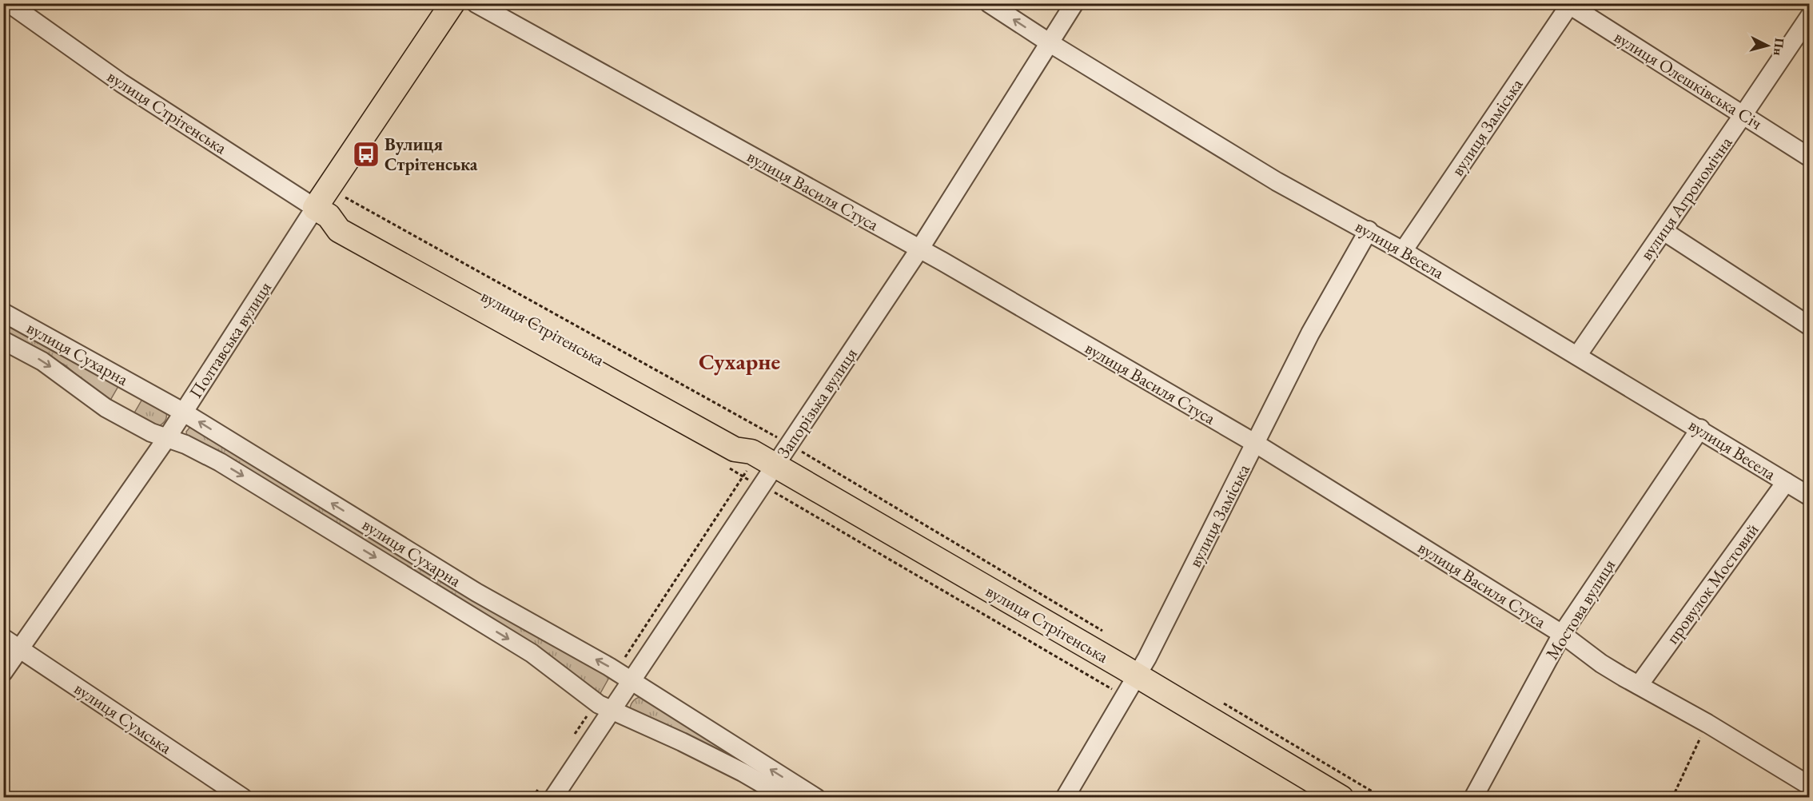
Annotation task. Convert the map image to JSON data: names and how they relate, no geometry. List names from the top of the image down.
{
  "streets": {
    "main road": ["вулиця Стрітенська", "Полтавська вулиця"],
    "street": [
      "вулиця Олешківська Січ",
      "вулиця Заміська",
      "вулиця Василя Стуса",
      "вулиця Агрономічна",
      "вулиця Весела",
      "вулиця Сухарна",
      "Запорізька вулиця",
      "провулок Мостовий",
      "Мостова вулиця",
      "вулиця Сумська"
    ]
  },
  "crossings": [
    ["вулиця Олешківська Січ", "вулиця Заміська"],
    ["вулиця Олешківська Січ", "вулиця Агрономічна"],
    ["вулиця Стрітенська", "вулиця Заміська"],
    ["вулиця Стрітенська", "Полтавська вулиця"],
    ["вулиця Стрітенська", "Запорізька вулиця"],
    ["вулиця Заміська", "вулиця Василя Стуса"],
    ["вулиця Заміська", "вулиця Весела"],
    ["вулиця Василя Стуса", "Запорізька вулиця"],
    ["вулиця Василя Стуса", "провулок Мостовий"],
    ["вулиця Василя Стуса", "Мостова вулиця"],
    ["вулиця Агрономічна", "вулиця Весела"],
    ["вулиця Весела", "Запорізька вулиця"],
    ["вулиця Весела", "провулок Мостовий"],
    ["вулиця Весела", "Мостова вулиця"],
    ["Полтавська вулиця", "вулиця Сухарна"],
    ["Полтавська вулиця", "вулиця Сумська"],
    ["вулиця Сухарна", "Запорізька вулиця"]
  ],
  "districts": ["Сухарне"],
  "places": {
    "bus stop": ["Вулиця Стрітенська"]
  },
  "north": "right"
}
